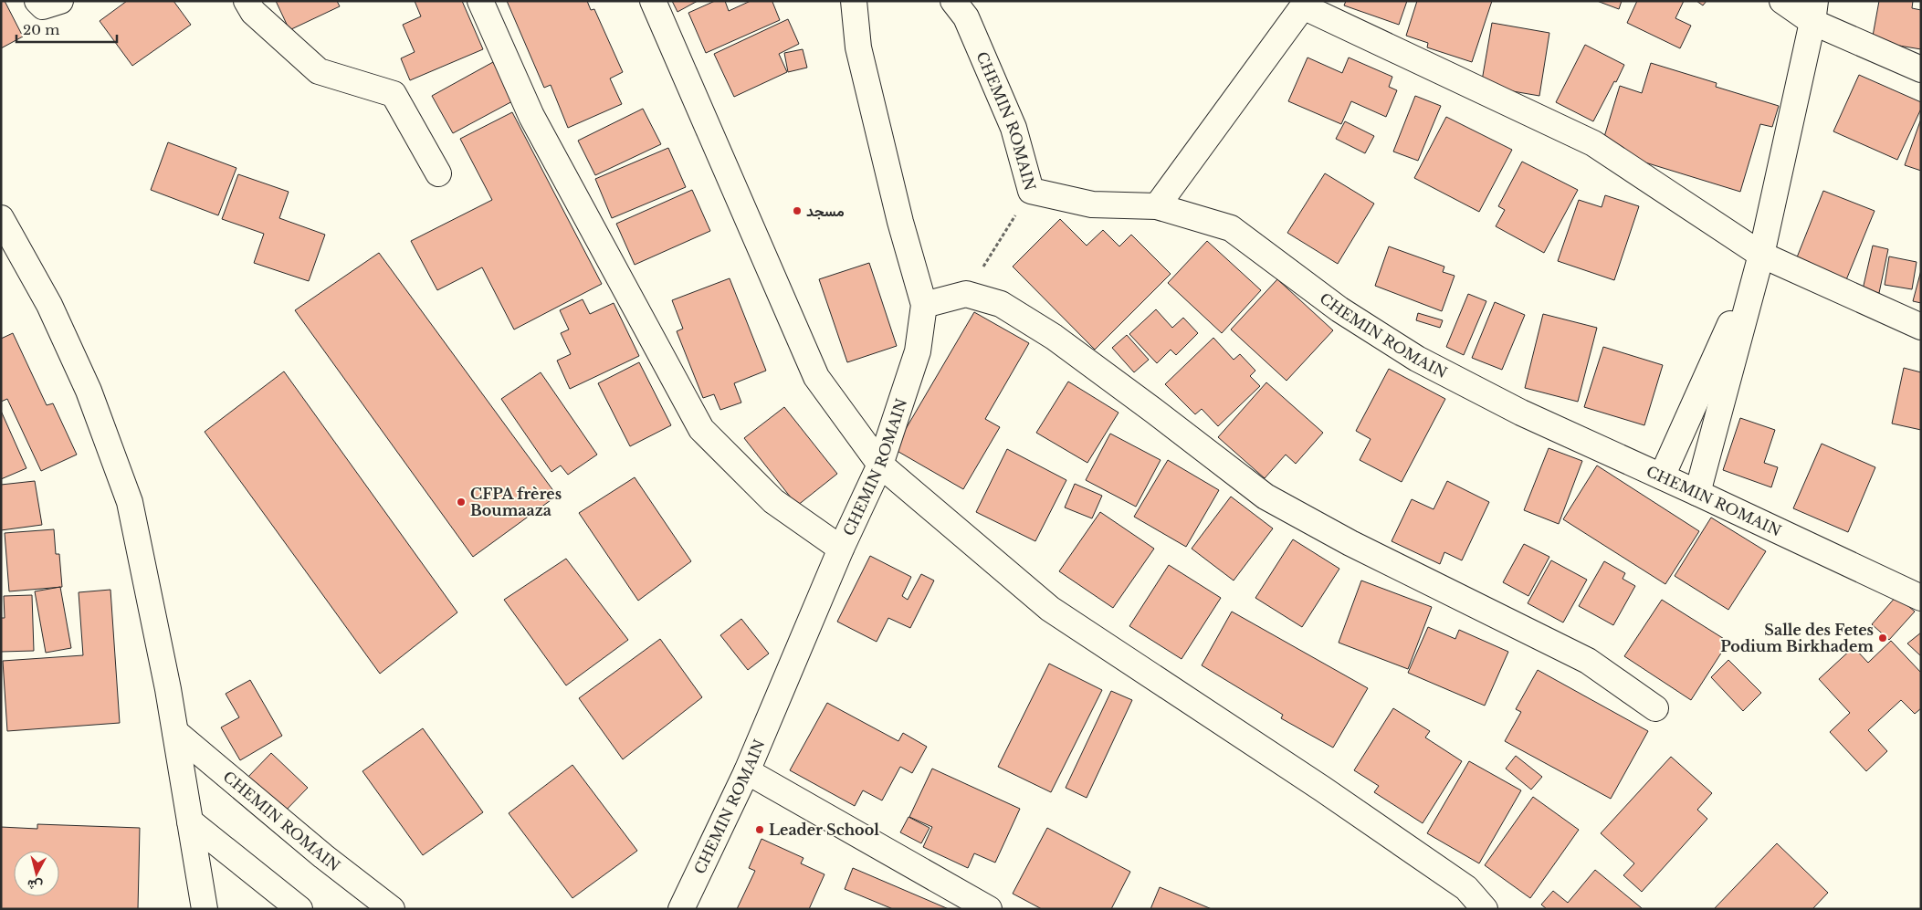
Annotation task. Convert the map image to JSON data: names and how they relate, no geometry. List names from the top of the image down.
{
  "streets": {
    "street": ["CHEMIN ROMAIN"]
  },
  "places": [
    "مسجد",
    "CFPA frères Boumaaza",
    "Salle des Fetes Podium Birkhadem",
    "Leader School"
  ],
  "scale_bar": "20 m",
  "north": "bottom"
}
